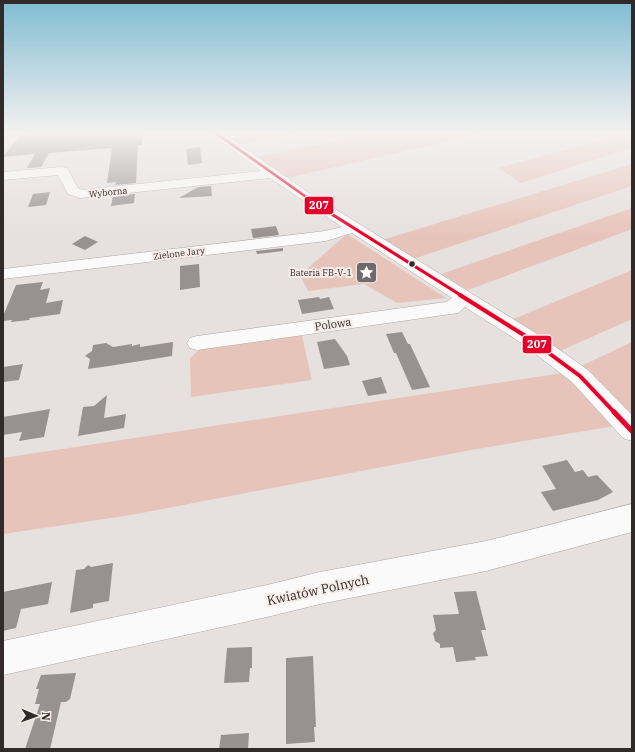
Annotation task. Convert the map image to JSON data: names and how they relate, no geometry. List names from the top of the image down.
{
  "streets": {
    "street": [
      "Wyborna",
      "Zielone Jary",
      "Polowa",
      "Kwiatów Polnych"
    ]
  },
  "places": {
    "place": ["Bateria FB-V-1"]
  },
  "lines": ["transit line 207"],
  "north": "right"
}
